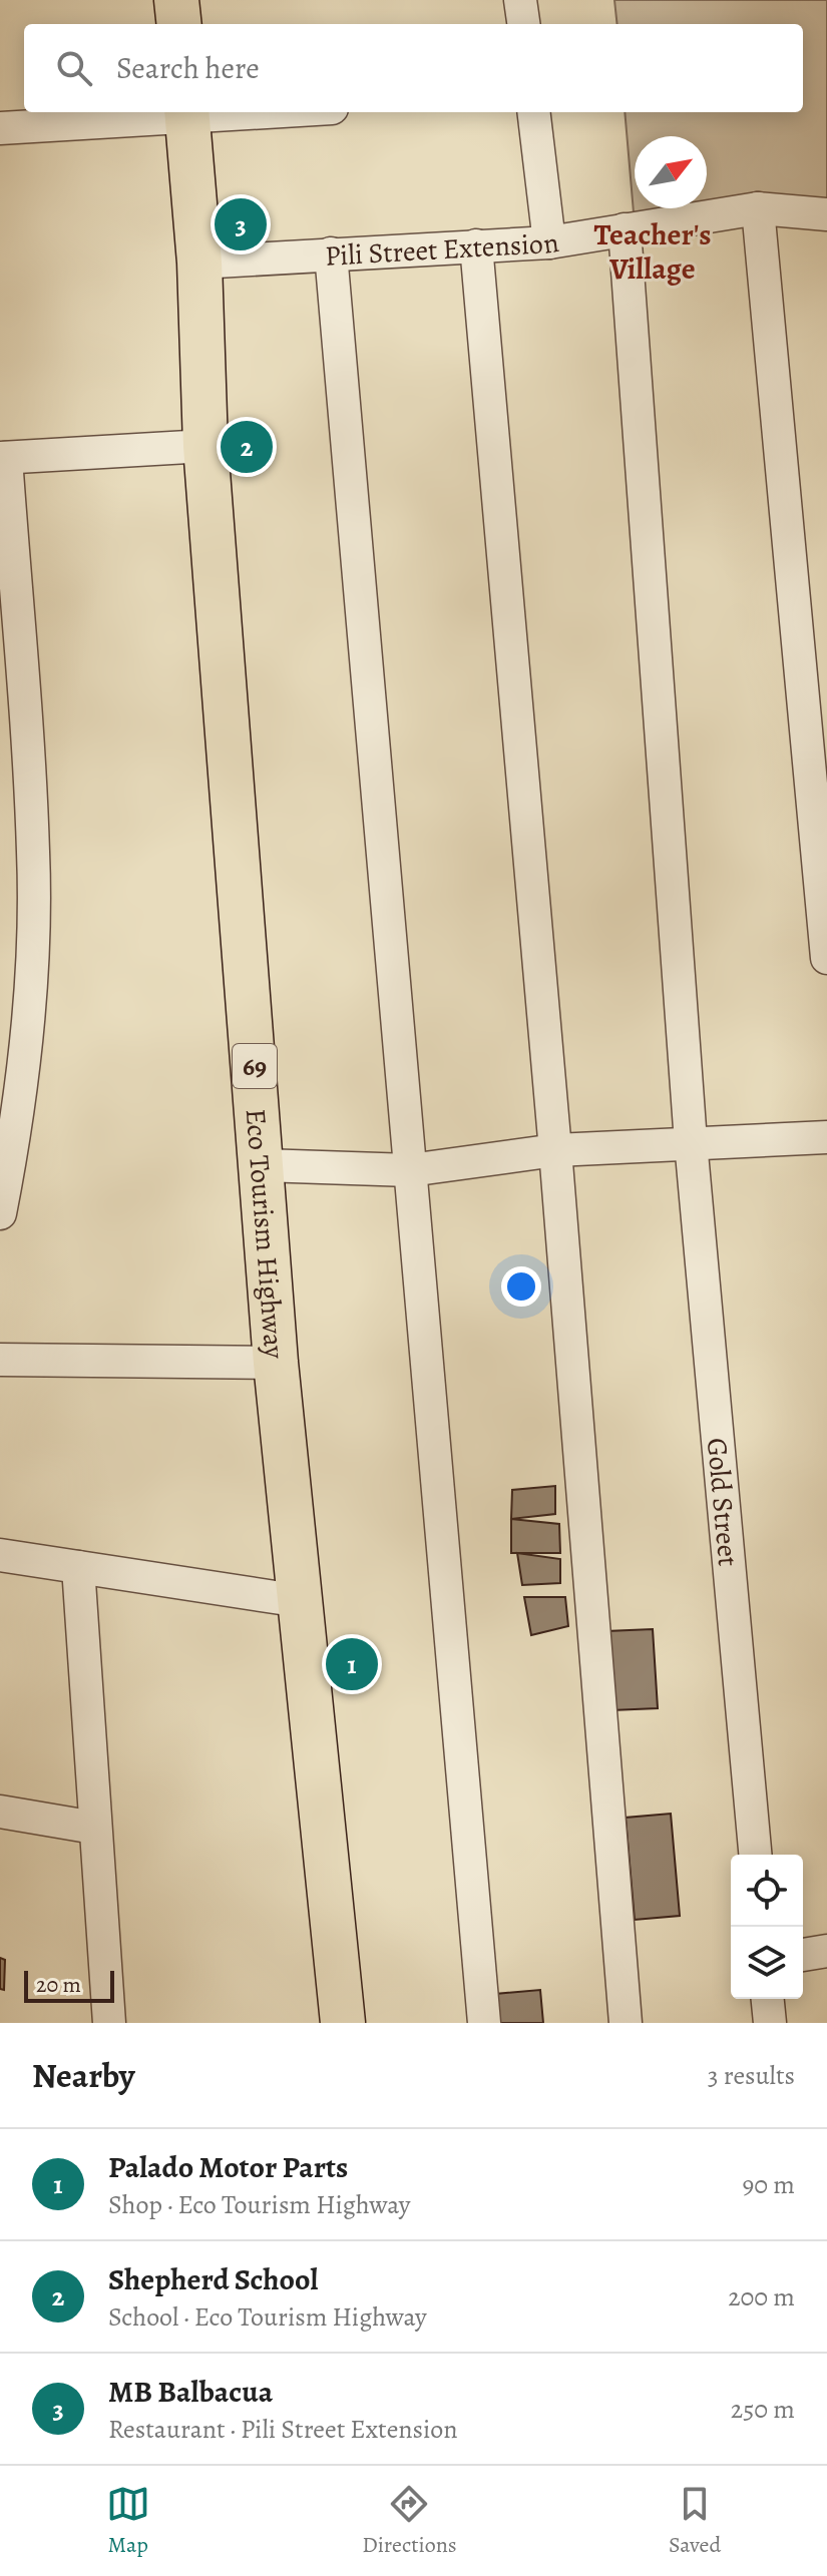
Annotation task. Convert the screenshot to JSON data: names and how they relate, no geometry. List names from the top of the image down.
{
  "streets": {
    "highway": ["69", "Eco Tourism Highway"],
    "street": ["Pili Street Extension", "Gold Street"]
  },
  "crossings": [
    ["Pili Street Extension", "Eco Tourism Highway"],
    ["Pili Street Extension", "Gold Street"]
  ],
  "districts": ["Teacher's Village"],
  "scale_bar": "20 m",
  "north": "top right",
  "page": {
    "search": "Search here",
    "pins": ["3", "2", "1"],
    "scale": "20 m",
    "heading": ["Nearby", "3 results"],
    "list": [
      {
        "mark": "1",
        "name": "Palado Motor Parts",
        "note": "Shop · Eco Tourism Highway",
        "value": "90 m"
      },
      {
        "mark": "2",
        "name": "Shepherd School",
        "note": "School · Eco Tourism Highway",
        "value": "200 m"
      },
      {
        "mark": "3",
        "name": "MB Balbacua",
        "note": "Restaurant · Pili Street Extension",
        "value": "250 m"
      }
    ],
    "nav": ["Map", "Directions", "Saved"]
  }
}
